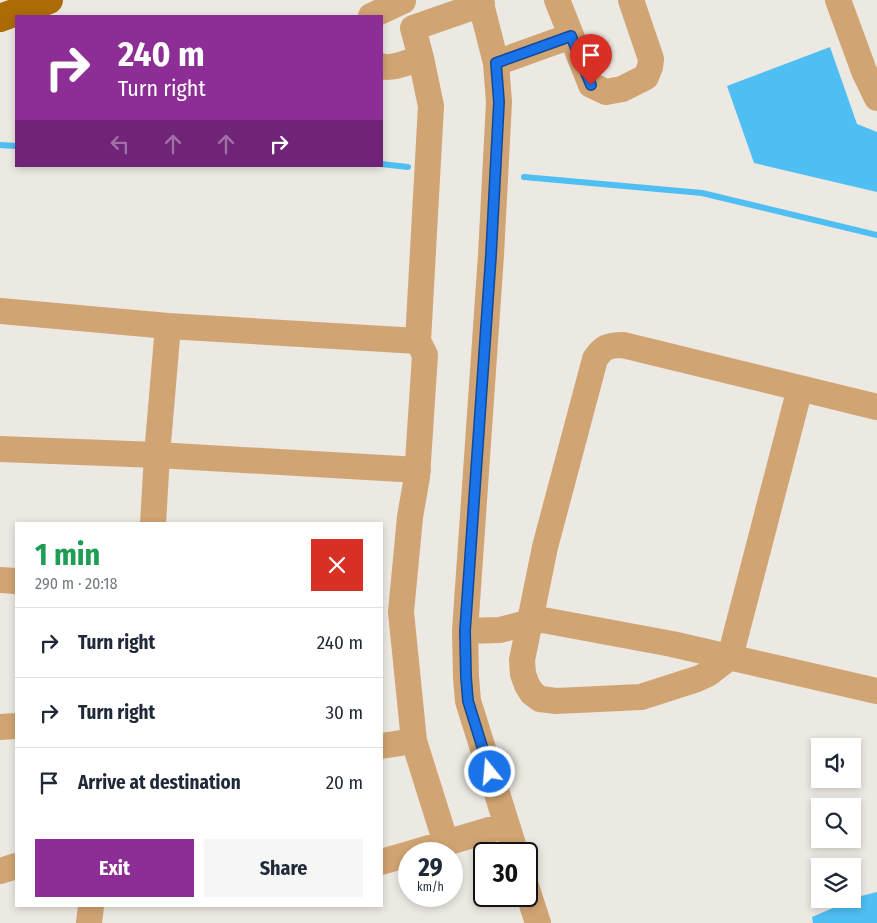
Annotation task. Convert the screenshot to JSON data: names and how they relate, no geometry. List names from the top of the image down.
{
  "page": {
    "turn": ["240 m", "Turn right"],
    "heading": ["1 min", "290 m · 20:18"],
    "list": [
      {
        "name": "Turn right",
        "value": "240 m"
      },
      {
        "name": "Turn right",
        "value": "30 m"
      },
      {
        "name": "Arrive at destination",
        "value": "20 m"
      }
    ],
    "buttons": ["Exit", "Share"],
    "speed": "29 km/h",
    "limit": "30"
  }
}
